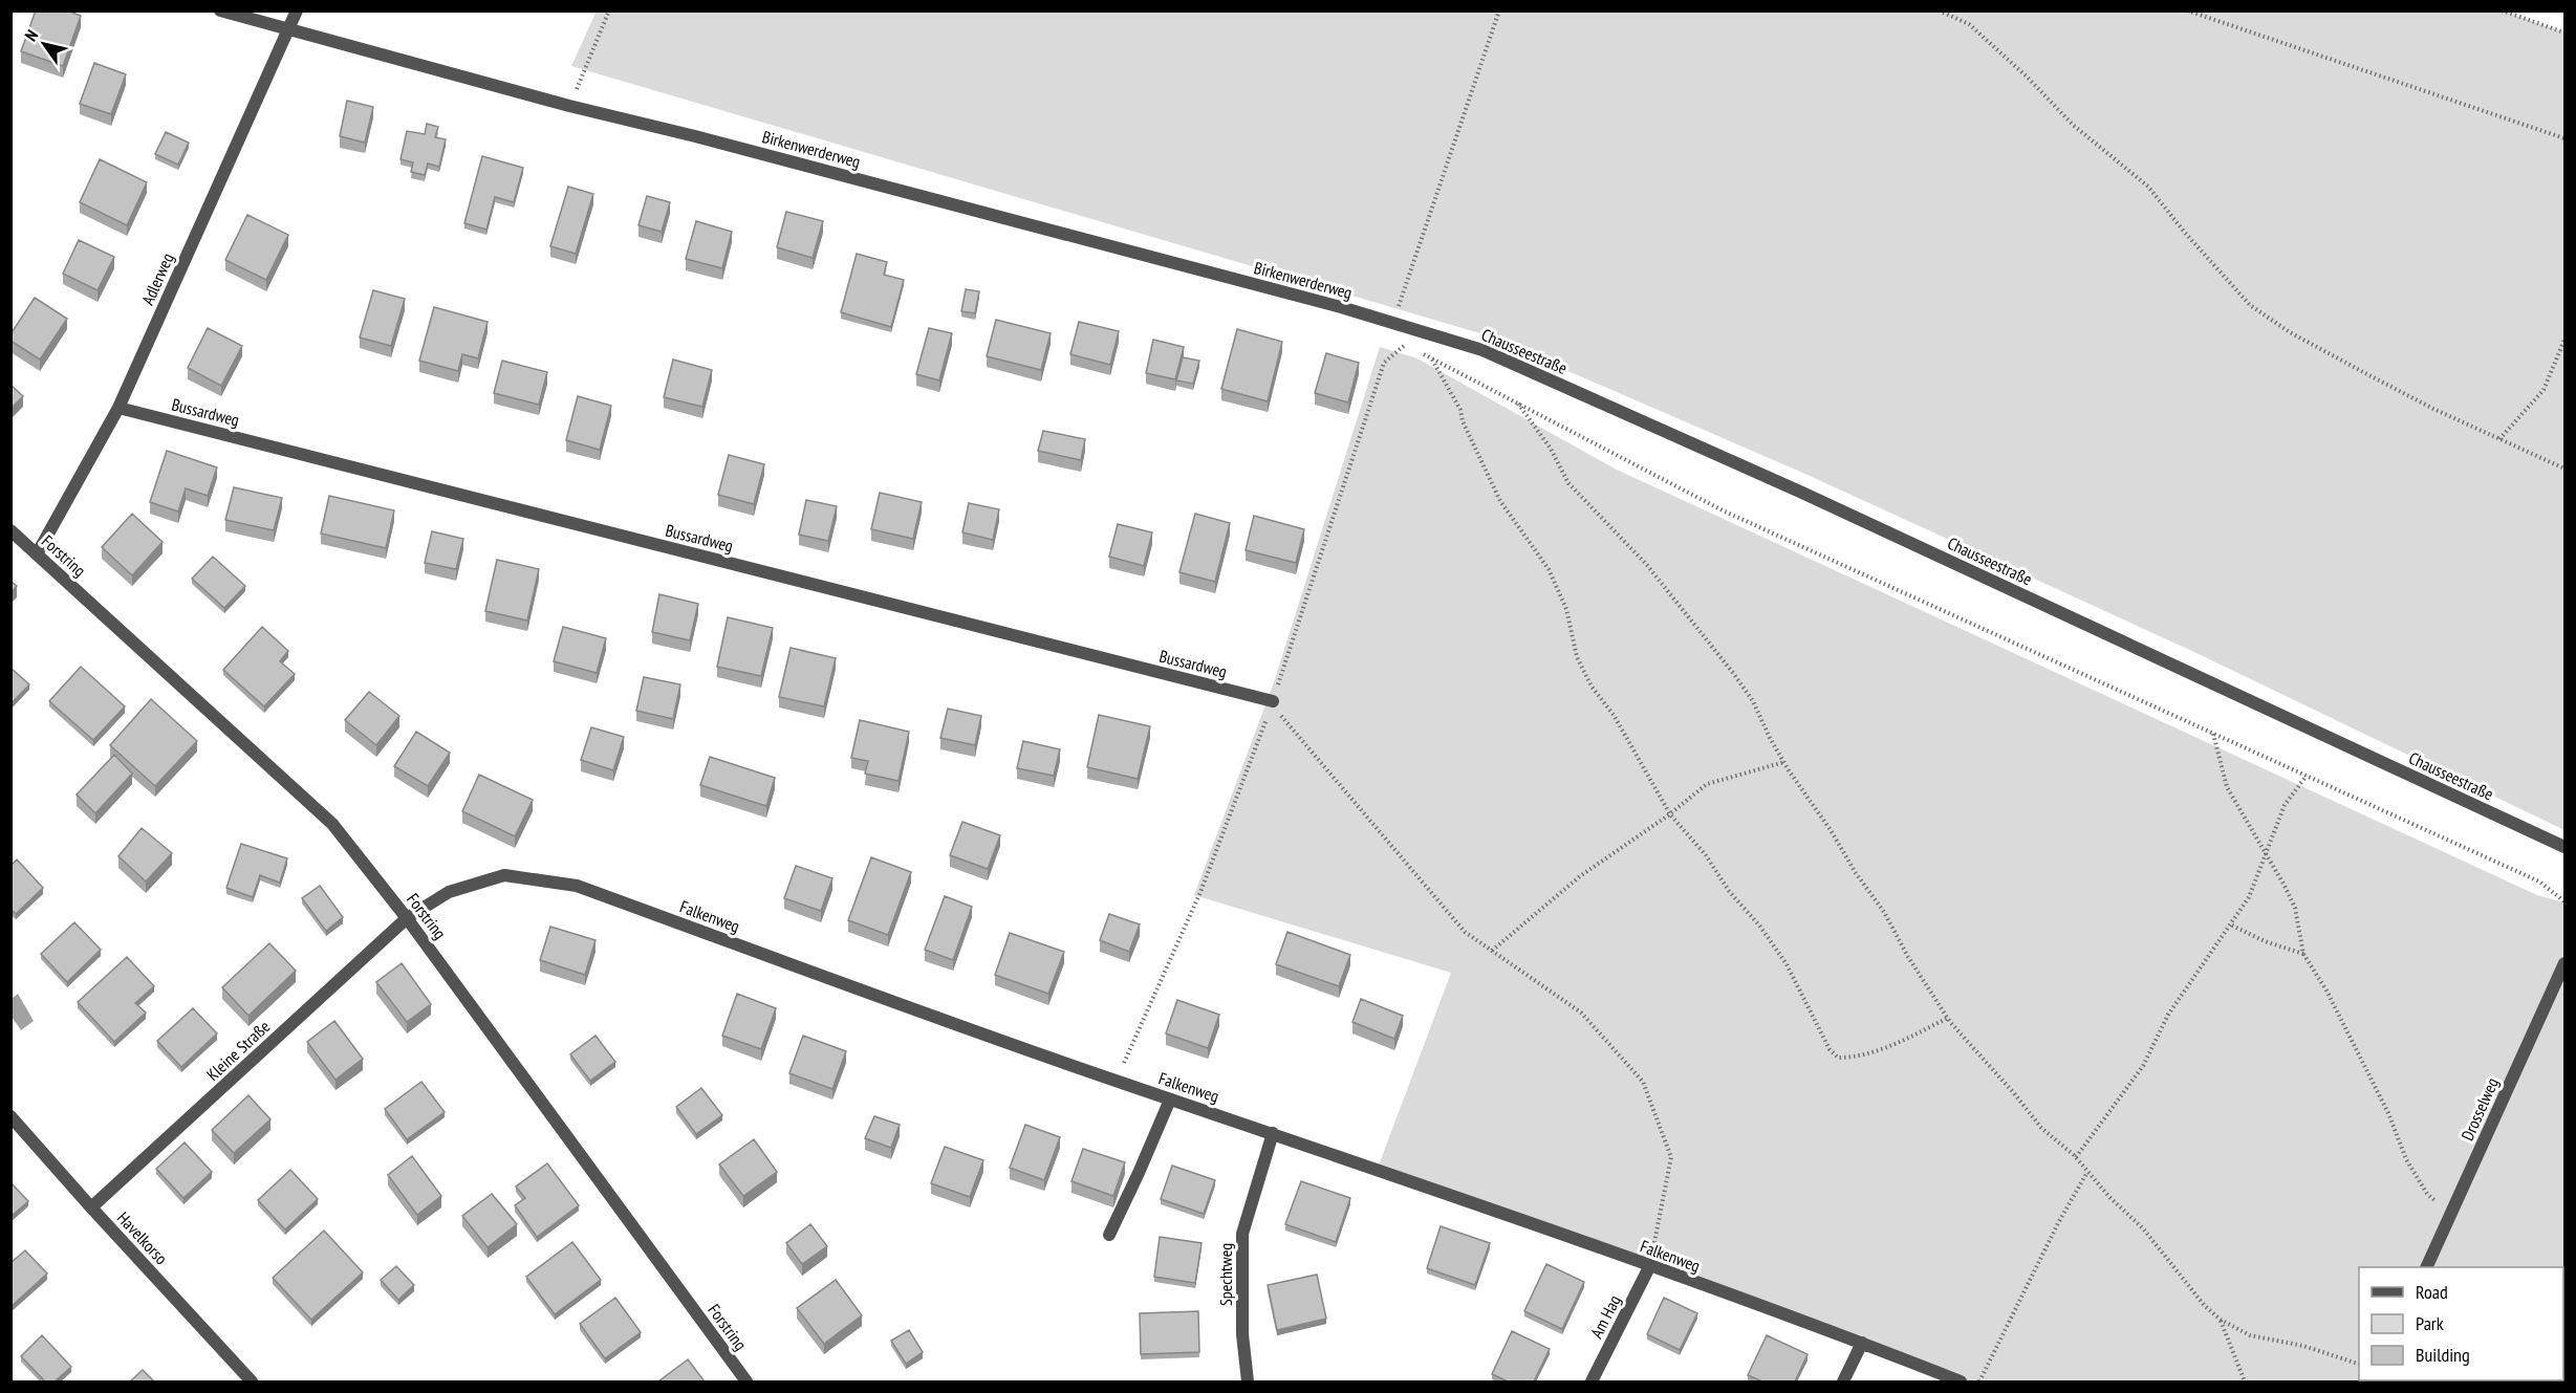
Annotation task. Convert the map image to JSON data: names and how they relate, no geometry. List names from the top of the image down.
{
  "streets": {
    "street": [
      "Birkenwerderweg",
      "Adlerweg",
      "Chausseestraße",
      "Bussardweg",
      "Forstring",
      "Falkenweg",
      "Kleine Straße",
      "Drosselweg",
      "Havelkorso",
      "Spechtweg",
      "Am Hag"
    ]
  },
  "crossings": [
    ["Birkenwerderweg", "Adlerweg"],
    ["Birkenwerderweg", "Chausseestraße"],
    ["Adlerweg", "Bussardweg"],
    ["Adlerweg", "Forstring"],
    ["Forstring", "Falkenweg"],
    ["Forstring", "Kleine Straße"],
    ["Falkenweg", "Kleine Straße"],
    ["Falkenweg", "Spechtweg"],
    ["Falkenweg", "Am Hag"],
    ["Kleine Straße", "Havelkorso"]
  ],
  "legend": ["Road", "Park", "Building"],
  "north": "top left"
}
